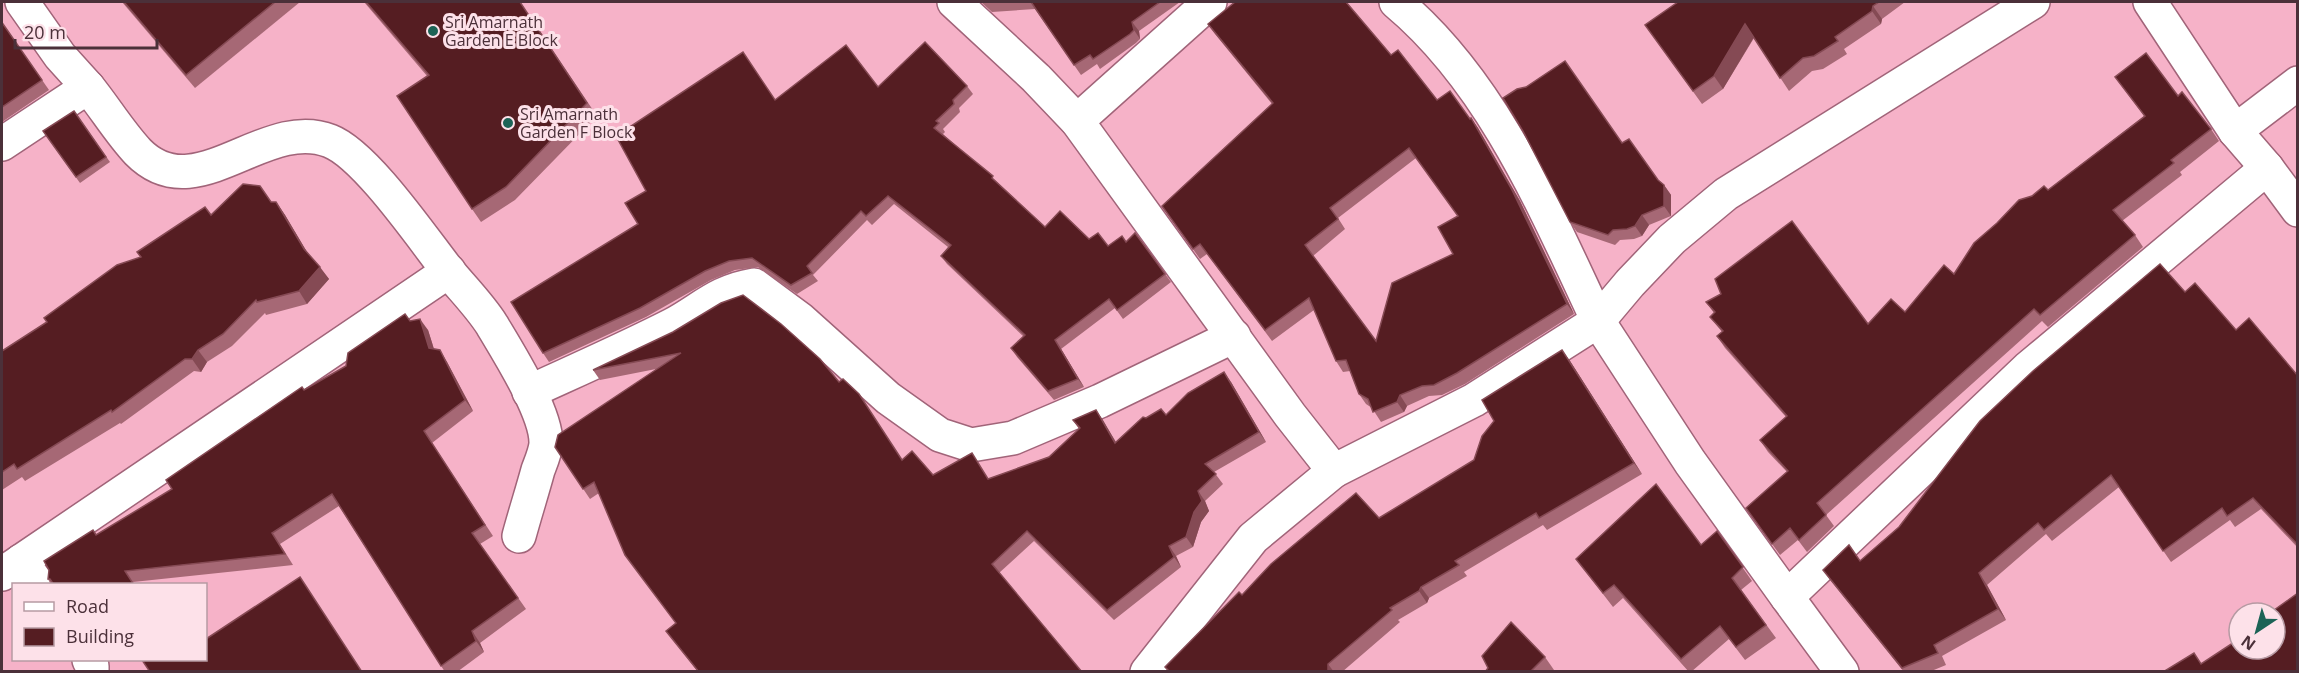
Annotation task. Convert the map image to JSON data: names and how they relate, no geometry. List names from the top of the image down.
{
  "places": ["Sri Amarnath Garden E Block", "Sri Amarnath Garden F Block"],
  "legend": ["Road", "Building"],
  "scale_bar": "20 m",
  "north": "bottom left"
}
